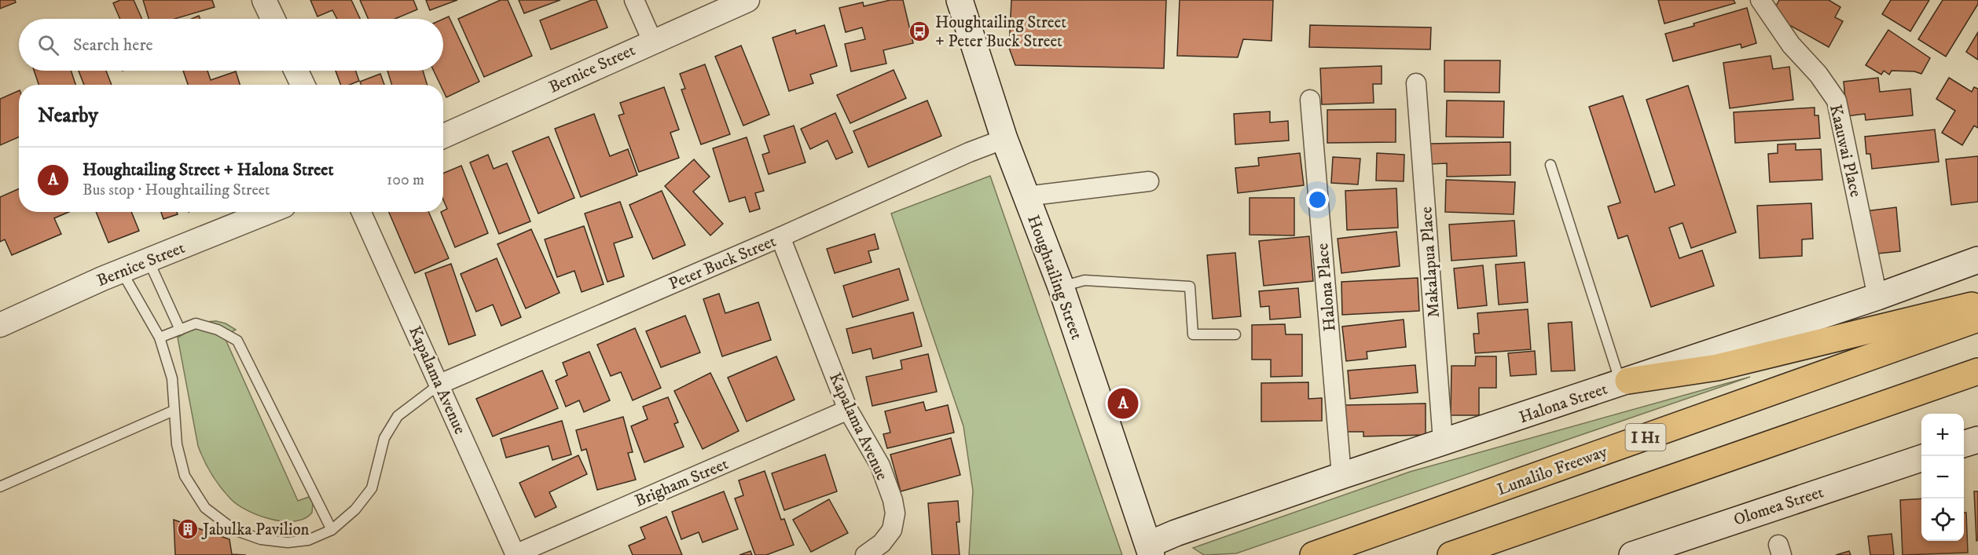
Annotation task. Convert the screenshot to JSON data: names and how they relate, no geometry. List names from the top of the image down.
{
  "streets": {
    "highway": ["I H1", "Lunalilo Freeway"],
    "main road": ["Houghtailing Street", "Halona Street", "Olomea Street"],
    "street": [
      "Bernice Street",
      "Kaauwai Place",
      "Peter Buck Street",
      "Makalapua Place",
      "Halona Place",
      "Kapalama Avenue",
      "Brigham Street"
    ]
  },
  "crossings": [
    ["Kaauwai Place", "Halona Street"],
    ["Peter Buck Street", "Houghtailing Street"],
    ["Peter Buck Street", "Kapalama Avenue"],
    ["Makalapua Place", "Halona Street"],
    ["Houghtailing Street", "Halona Street"],
    ["Halona Place", "Halona Street"],
    ["Kapalama Avenue", "Brigham Street"]
  ],
  "places": {
    "bus stop": ["Houghtailing Street + Peter Buck Street"],
    "building": ["Jabulka Pavilion"]
  },
  "page": {
    "search": "Search here",
    "heading": "Nearby",
    "list": [
      {
        "mark": "A",
        "name": "Houghtailing Street + Halona Street",
        "note": "Bus stop · Houghtailing Street",
        "value": "100 m"
      }
    ],
    "pins": "A",
    "map_buttons": ["+", "−"]
  }
}
